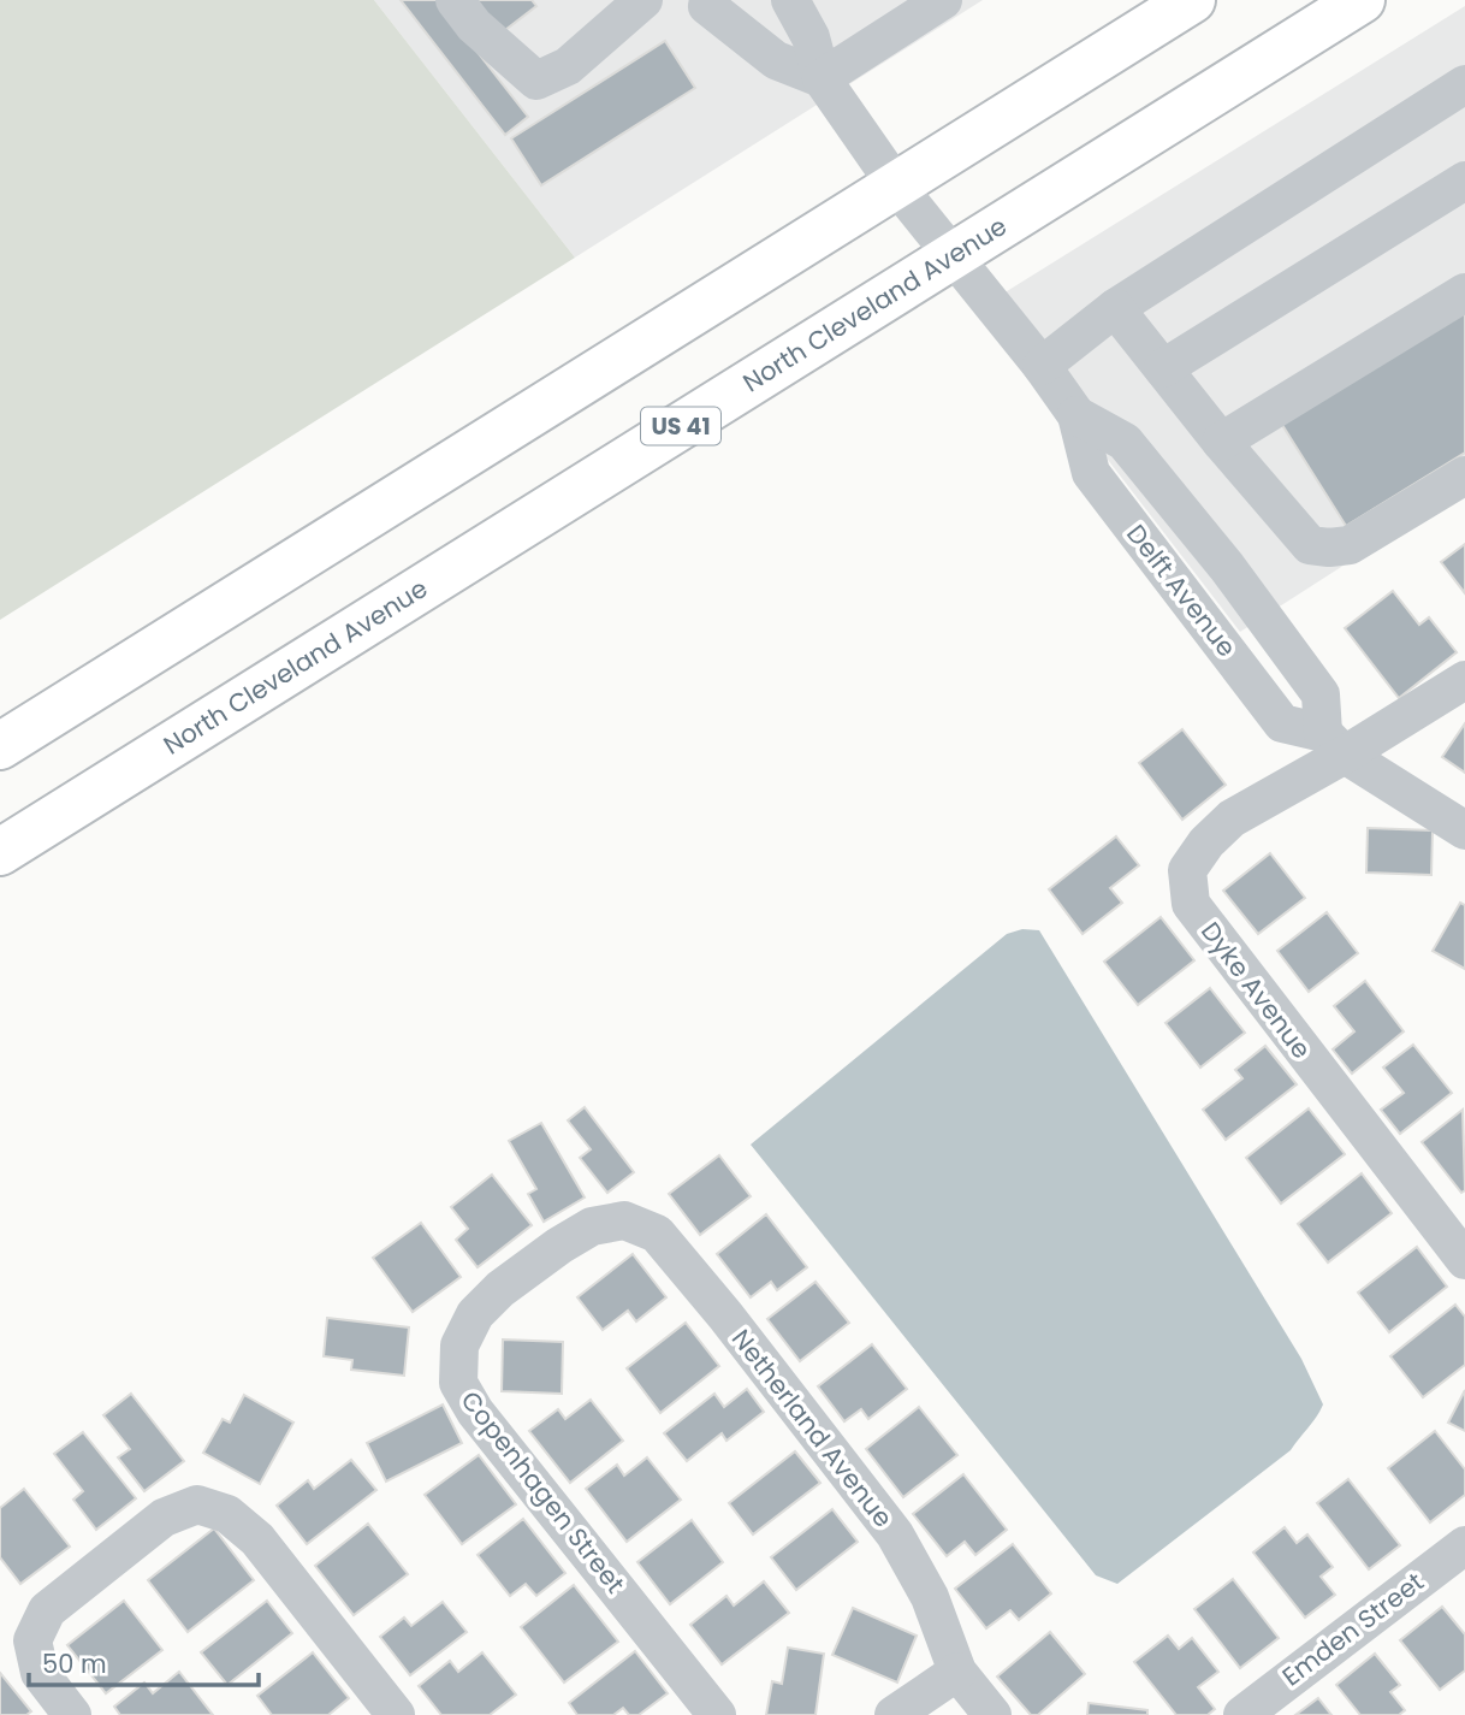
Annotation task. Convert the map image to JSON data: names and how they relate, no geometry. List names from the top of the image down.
{
  "streets": {
    "main road": ["North Cleveland Avenue", "US 41"],
    "street": [
      "Delft Avenue",
      "Dyke Avenue",
      "Netherland Avenue",
      "Copenhagen Street",
      "Emden Street"
    ]
  },
  "crossings": [
    ["North Cleveland Avenue", "Delft Avenue"],
    ["Delft Avenue", "Dyke Avenue"],
    ["Netherland Avenue", "Copenhagen Street"]
  ],
  "scale_bar": "50 m"
}
